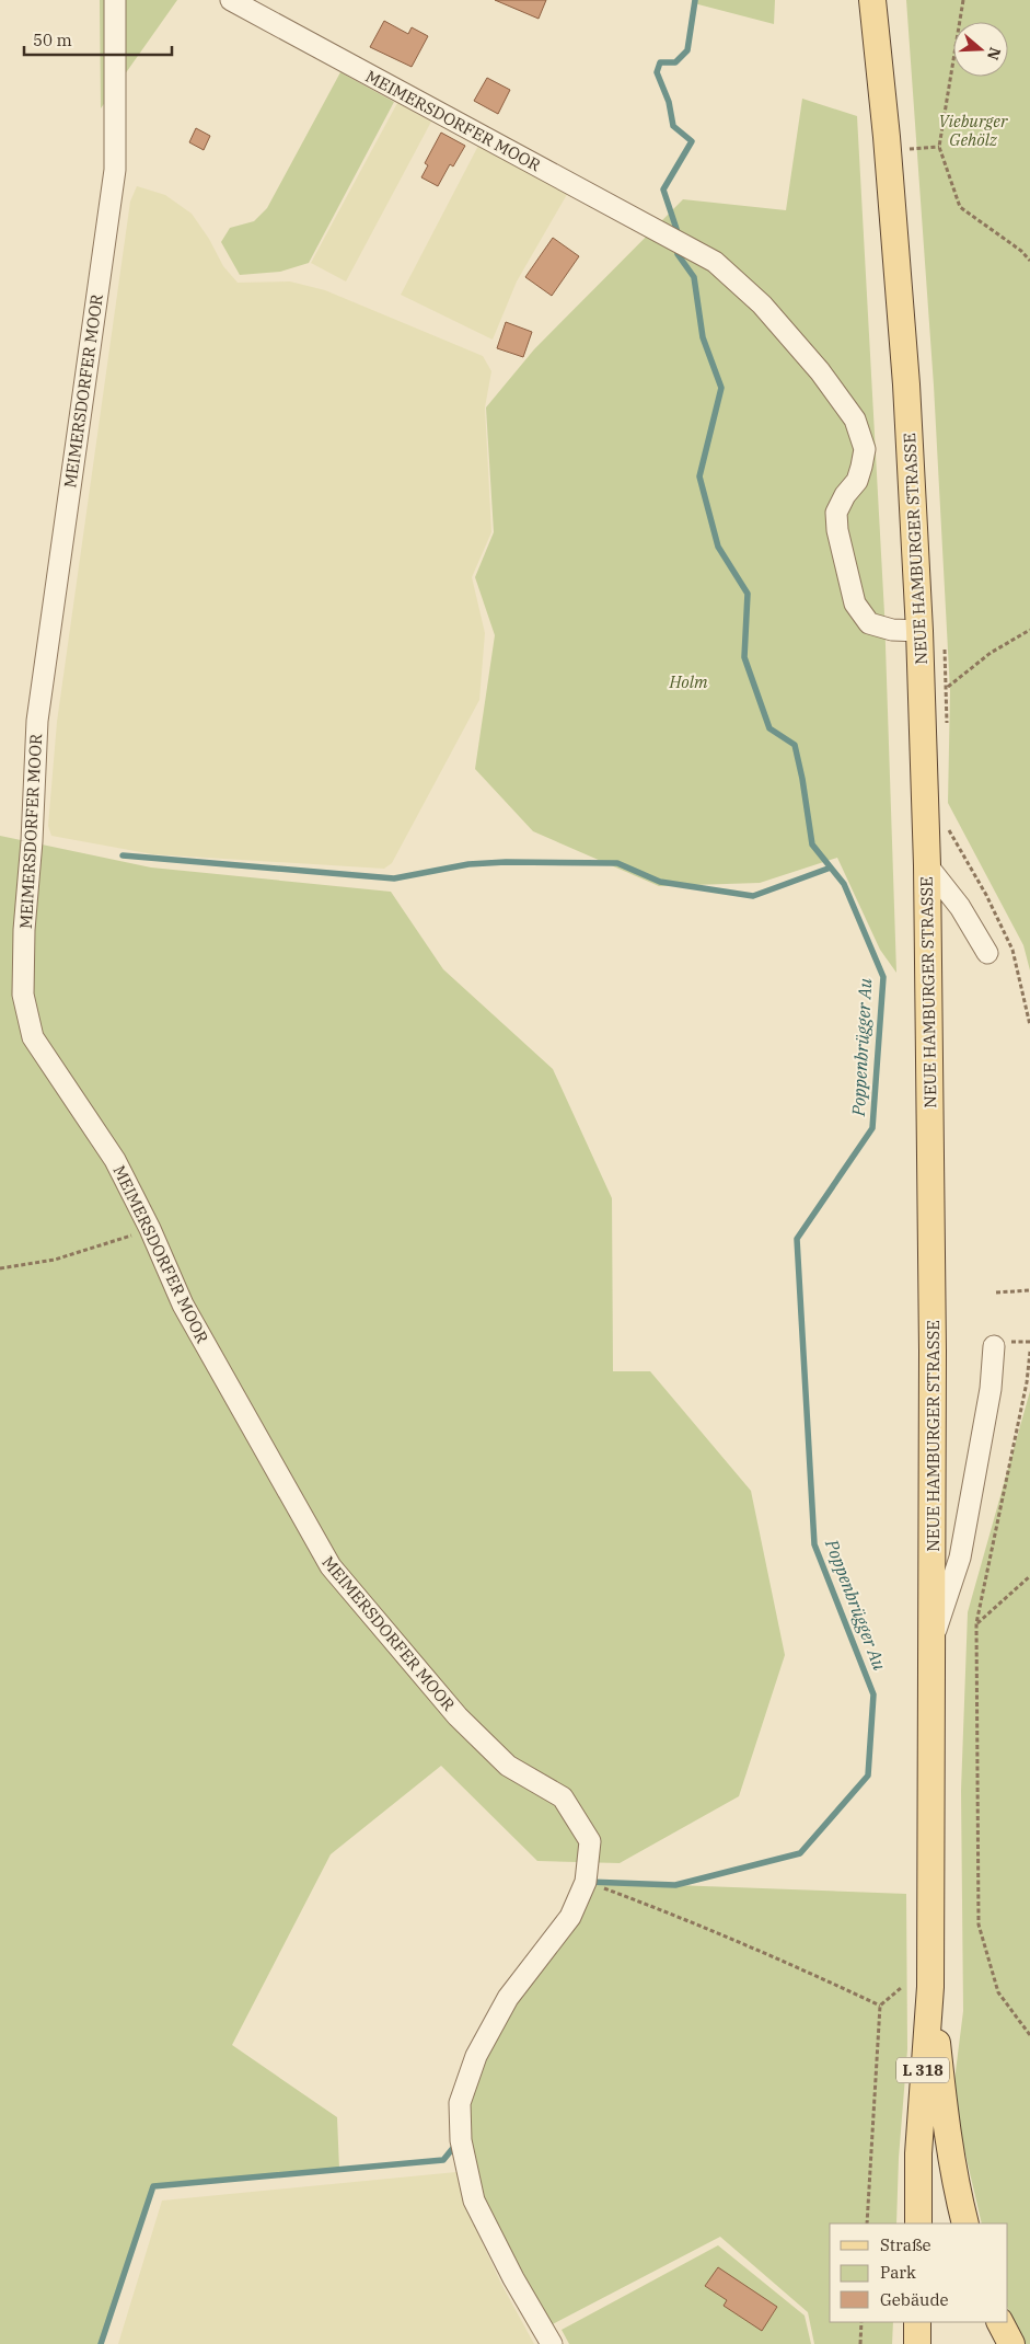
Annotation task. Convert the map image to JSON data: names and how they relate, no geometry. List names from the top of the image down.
{
  "streets": {
    "main road": ["NEUE HAMBURGER STRASSE", "L 318"],
    "street": ["MEIMERSDORFER MOOR"]
  },
  "crossings": [
    ["MEIMERSDORFER MOOR", "NEUE HAMBURGER STRASSE"],
    ["NEUE HAMBURGER STRASSE", "L 318"]
  ],
  "water": ["Poppenbrügger Au"],
  "parks": ["Vieburger Gehölz", "Holm"],
  "legend": ["Straße", "Park", "Gebäude"],
  "scale_bar": "50 m",
  "north": "right"
}
